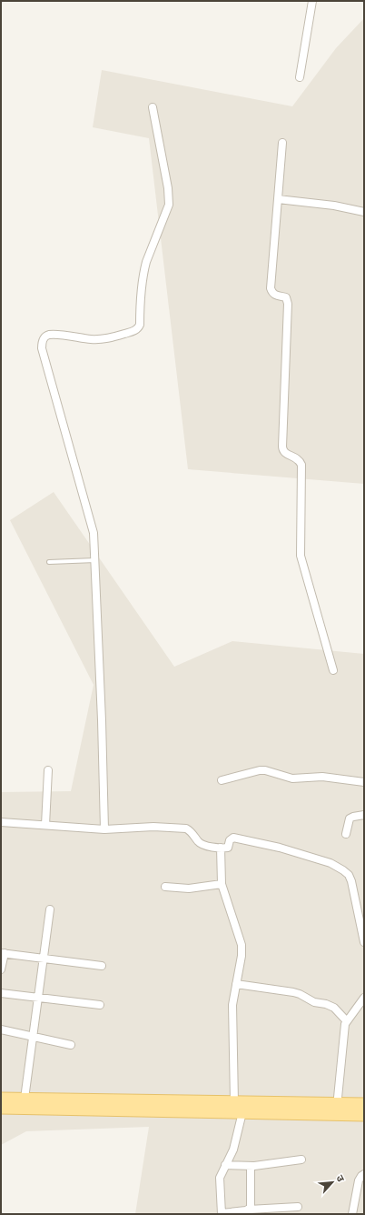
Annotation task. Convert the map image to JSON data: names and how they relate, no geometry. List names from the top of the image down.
{
  "north": "top right"
}
